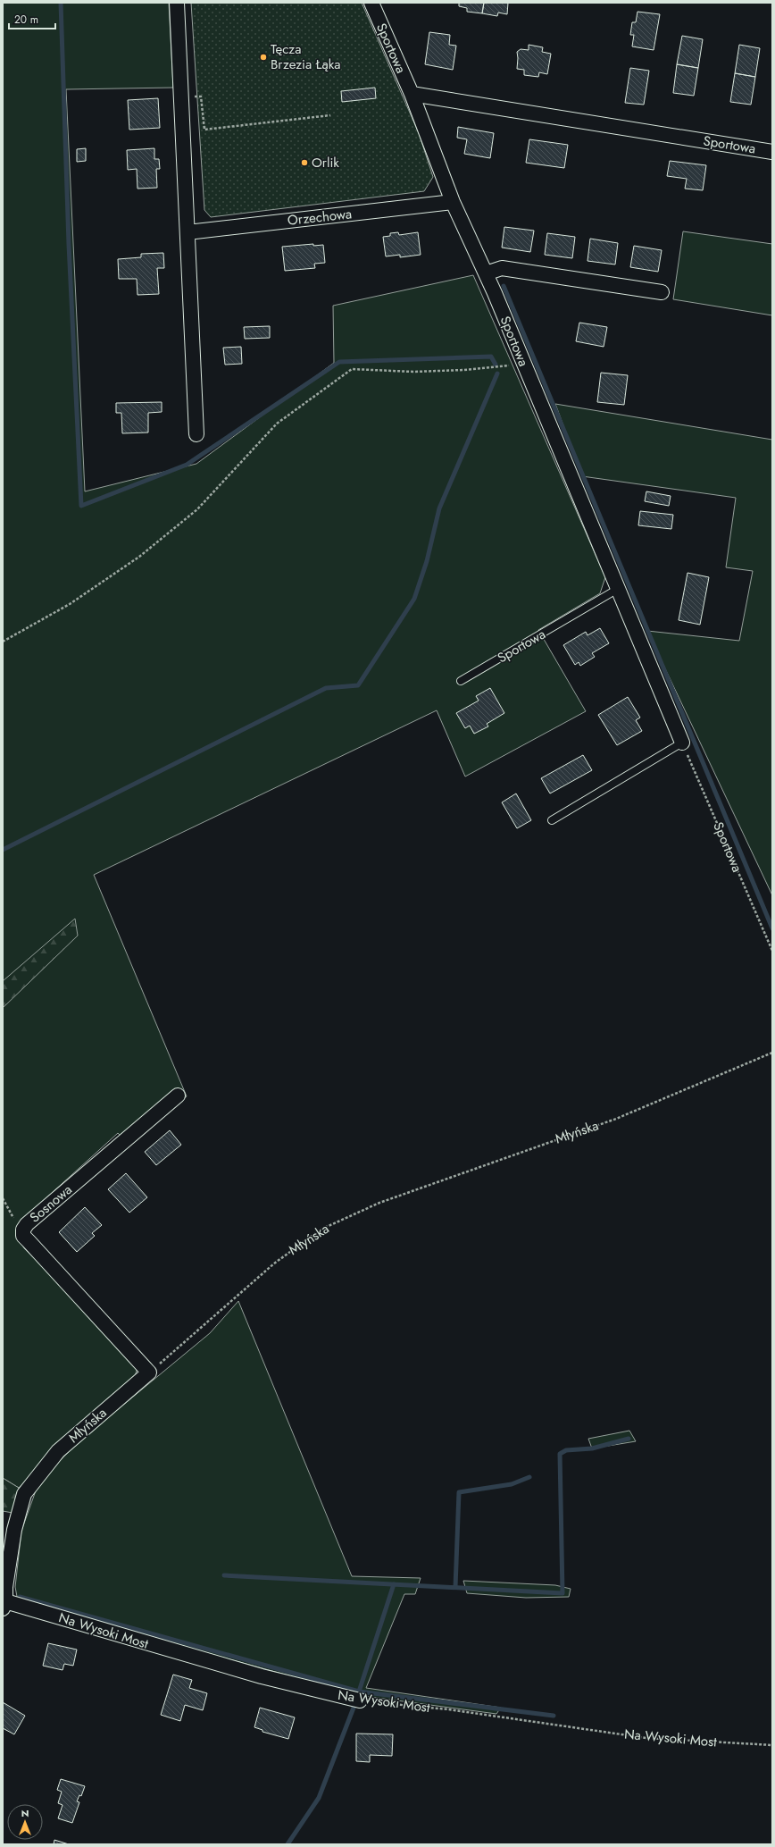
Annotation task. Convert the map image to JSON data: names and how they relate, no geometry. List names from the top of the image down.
{
  "streets": {
    "street": [
      "Sportowa",
      "Orzechowa",
      "Młyńska",
      "Sosnowa",
      "Na Wysoki Most"
    ]
  },
  "crossings": [
    ["Sportowa", "Orzechowa"],
    ["Młyńska", "Sosnowa"],
    ["Młyńska", "Na Wysoki Most"]
  ],
  "places": ["Tęcza Brzezia Łąka", "Orlik"],
  "scale_bar": "20 m",
  "north": "top"
}
